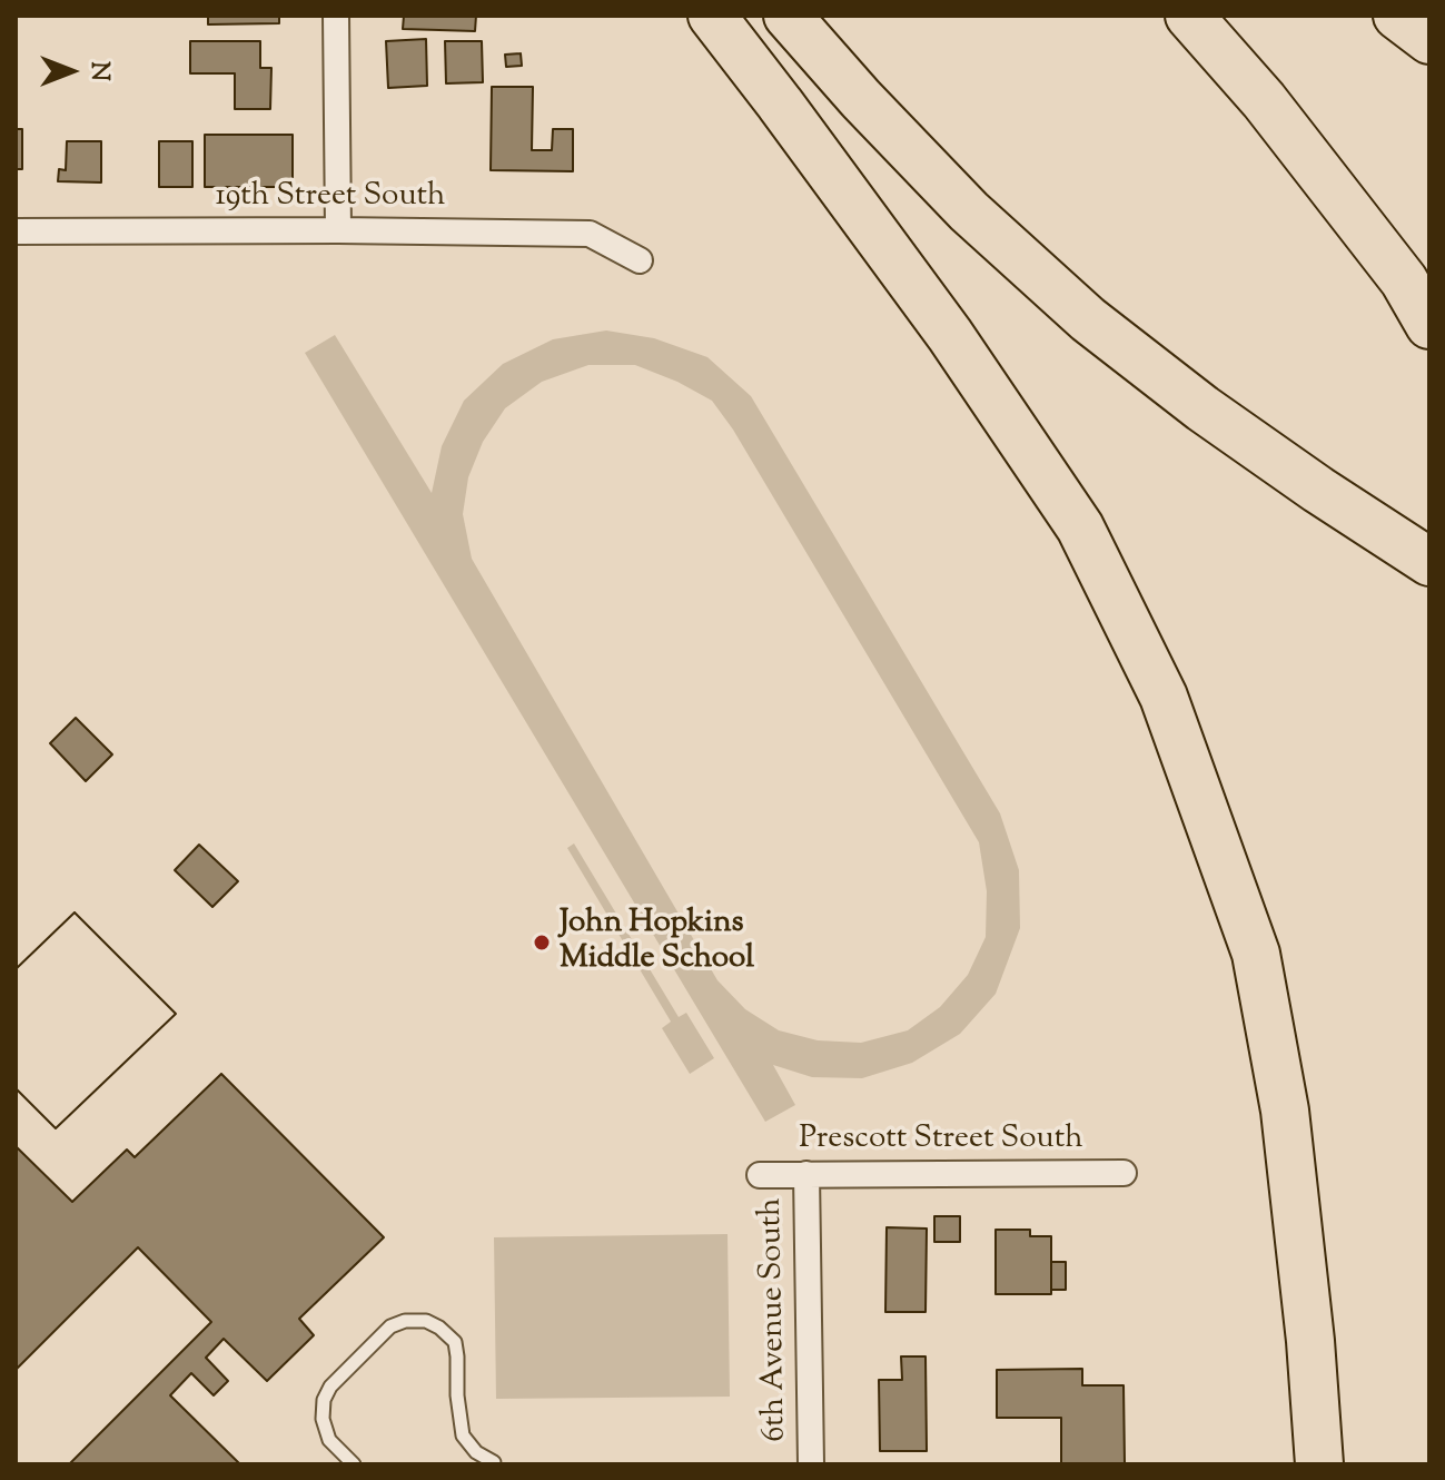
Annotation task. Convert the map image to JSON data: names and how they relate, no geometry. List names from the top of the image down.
{
  "streets": {
    "street": ["19th Street South", "Prescott Street South", "6th Avenue South"]
  },
  "crossings": [
    ["Prescott Street South", "6th Avenue South"]
  ],
  "places": ["John Hopkins Middle School"],
  "north": "right"
}
